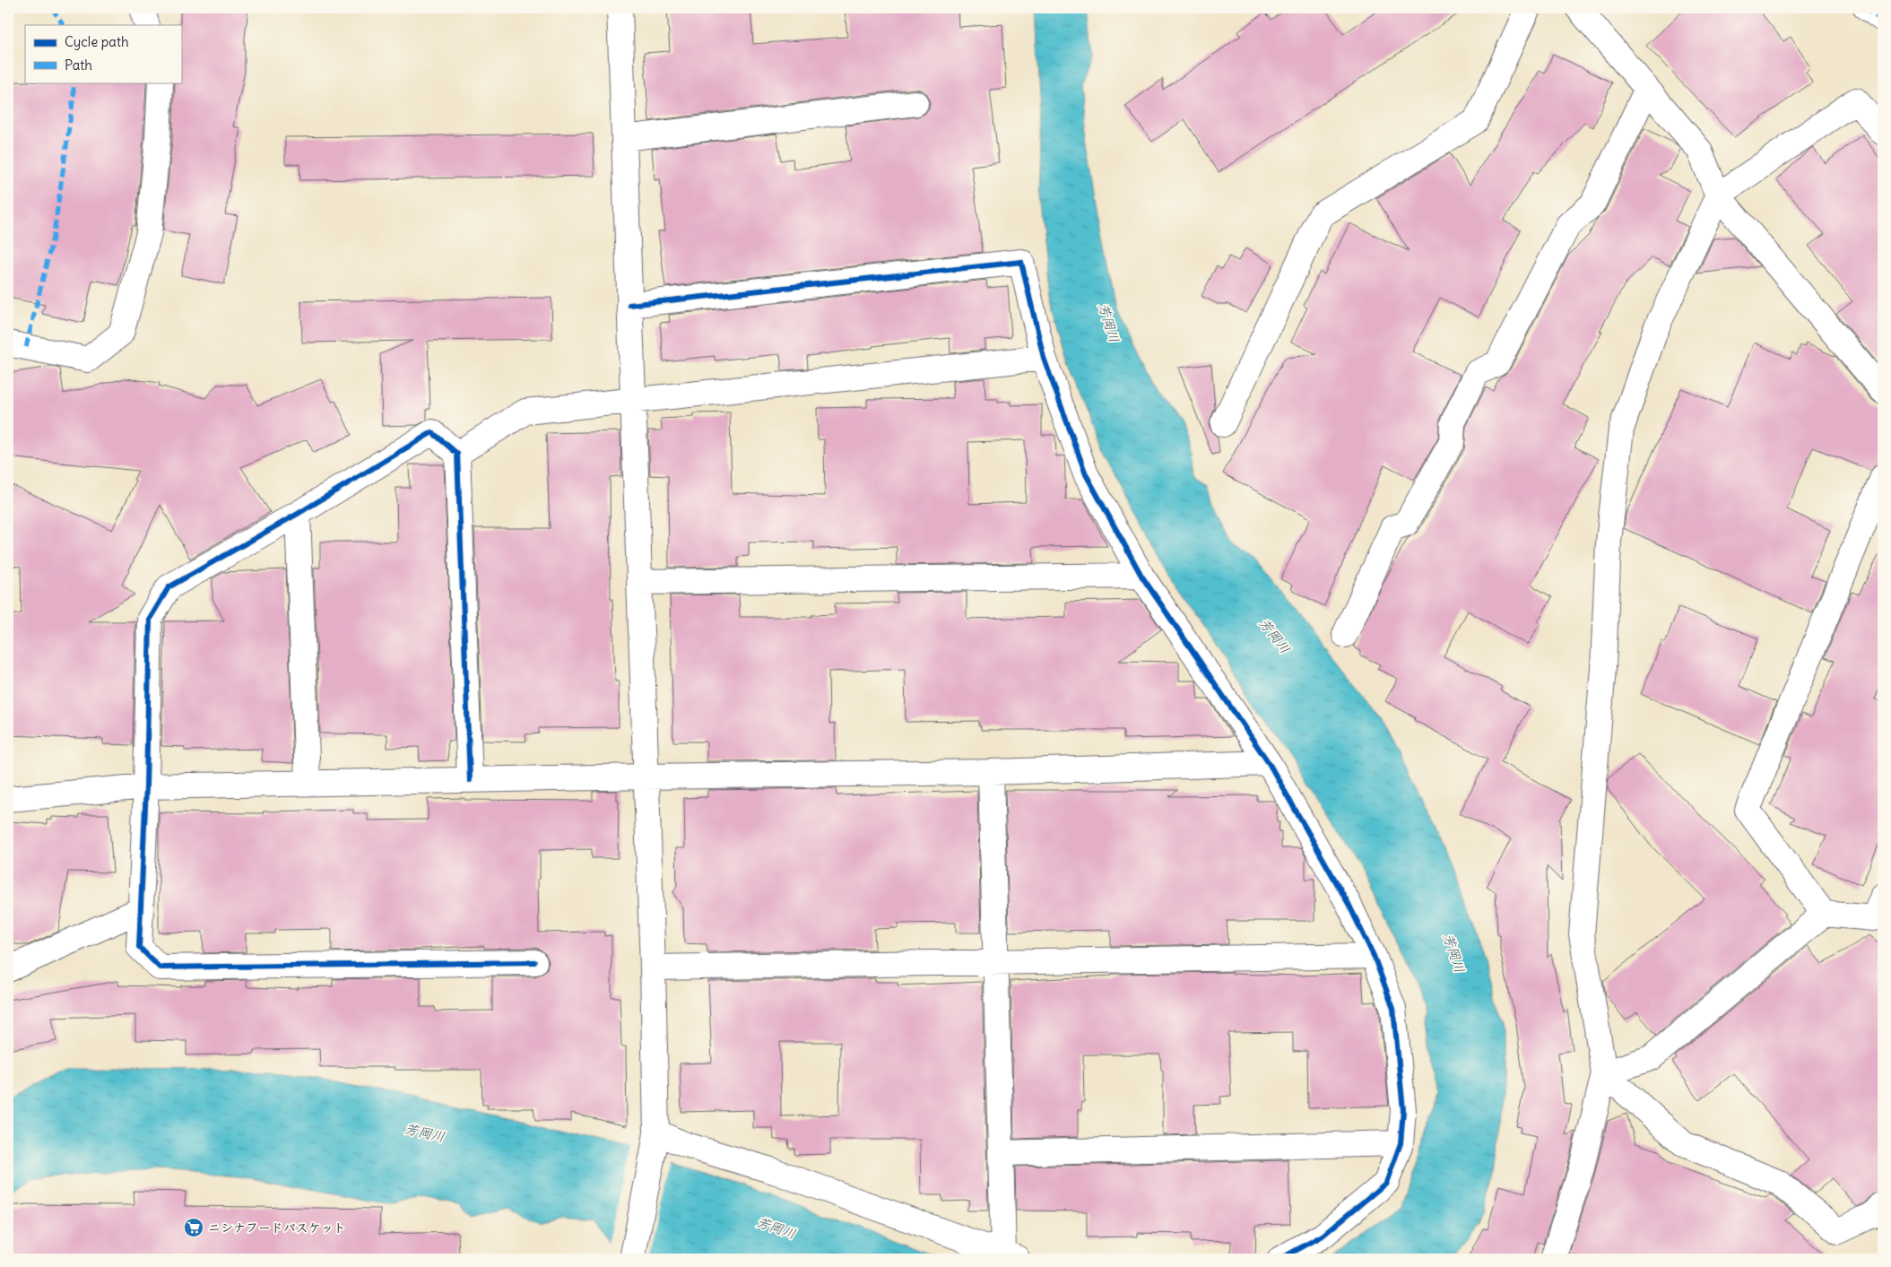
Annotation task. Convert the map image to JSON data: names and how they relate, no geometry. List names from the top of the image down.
{
  "water": ["芳岡川"],
  "places": {
    "supermarket": ["ニシナフードバスケット"]
  },
  "legend": ["Cycle path", "Path"]
}
